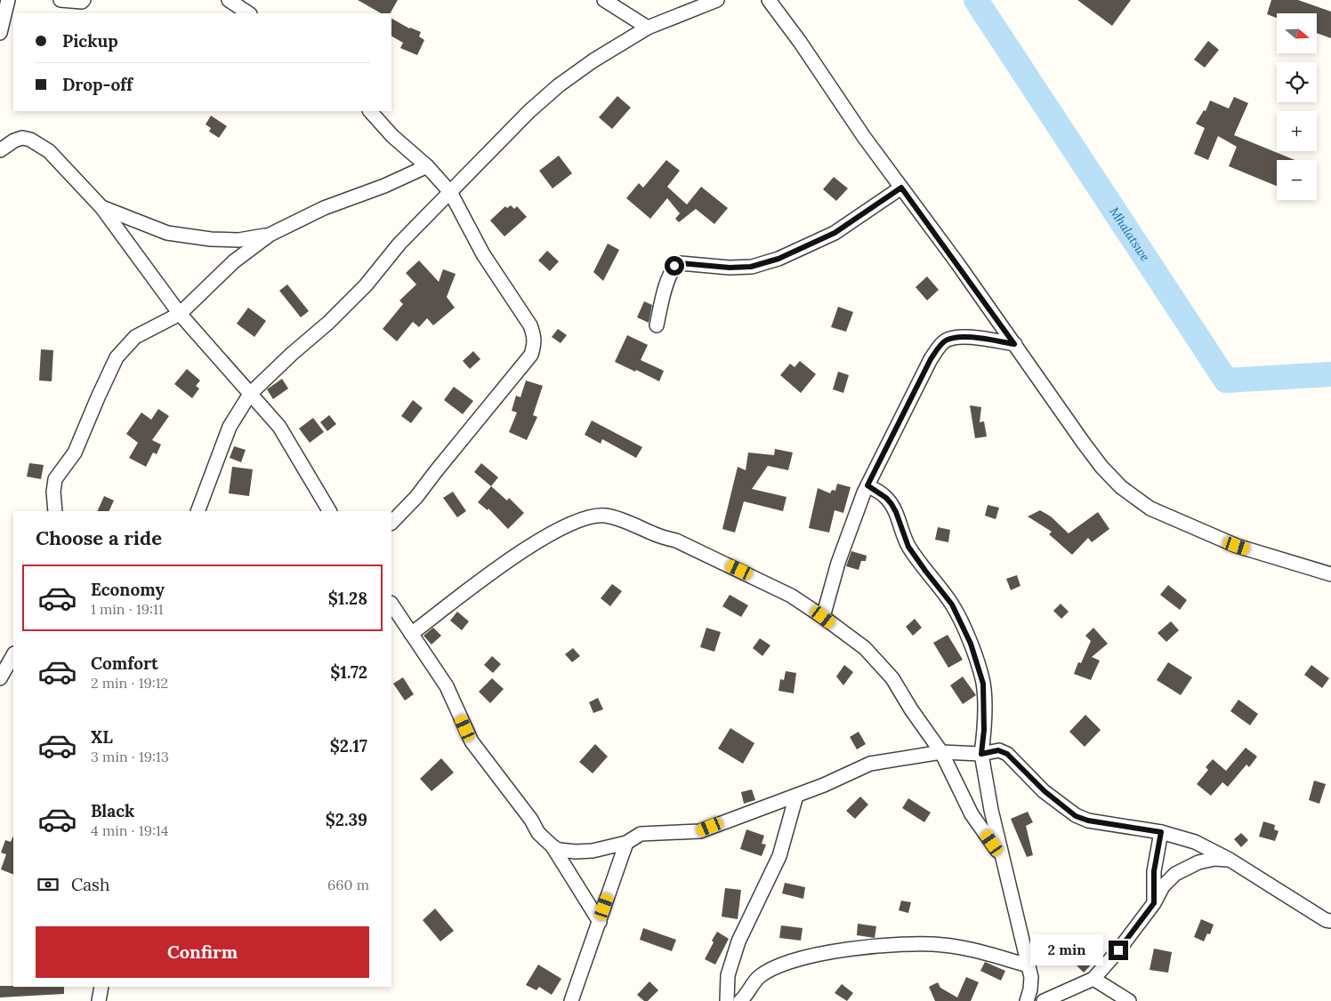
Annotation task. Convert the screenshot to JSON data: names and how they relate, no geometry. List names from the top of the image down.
{
  "water": ["Mhalatswe"],
  "north": "right",
  "page": {
    "map_buttons": ["+", "−"],
    "banner": ["Pickup", "Drop-off"],
    "heading": "Choose a ride",
    "list": [
      {
        "name": "Economy",
        "note": "1 min · 19:11",
        "value": "$1.28"
      },
      {
        "name": "Comfort",
        "note": "2 min · 19:12",
        "value": "$1.72"
      },
      {
        "name": "XL",
        "note": "3 min · 19:13",
        "value": "$2.17"
      },
      {
        "name": "Black",
        "note": "4 min · 19:14",
        "value": "$2.39"
      }
    ],
    "pay": ["Cash", "660 m"],
    "buttons": "Confirm",
    "bubble": "2 min"
  }
}
